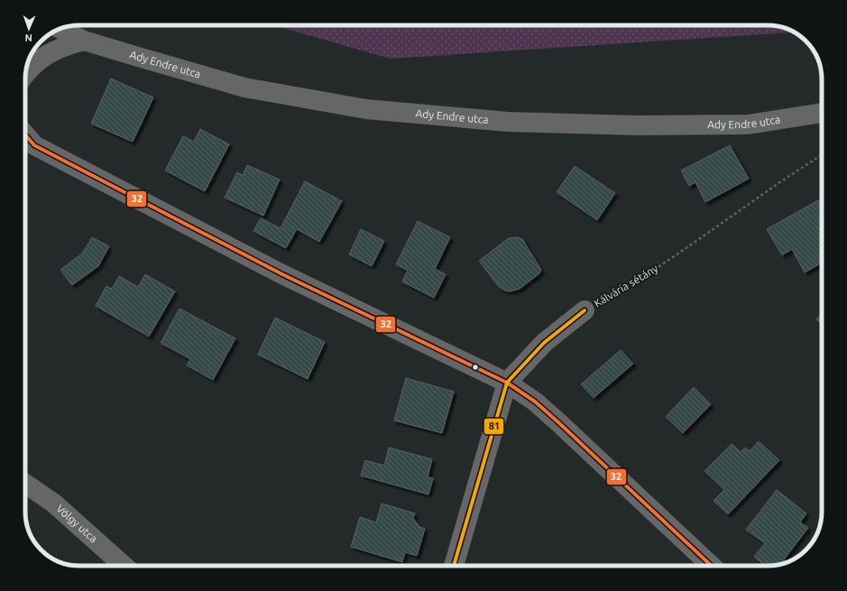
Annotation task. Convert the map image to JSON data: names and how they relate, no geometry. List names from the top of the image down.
{
  "streets": {
    "street": ["Ady Endre utca", "Kálvária sétány", "Völgy utca"]
  },
  "lines": ["transit line 32", "transit line 81"],
  "north": "bottom"
}
